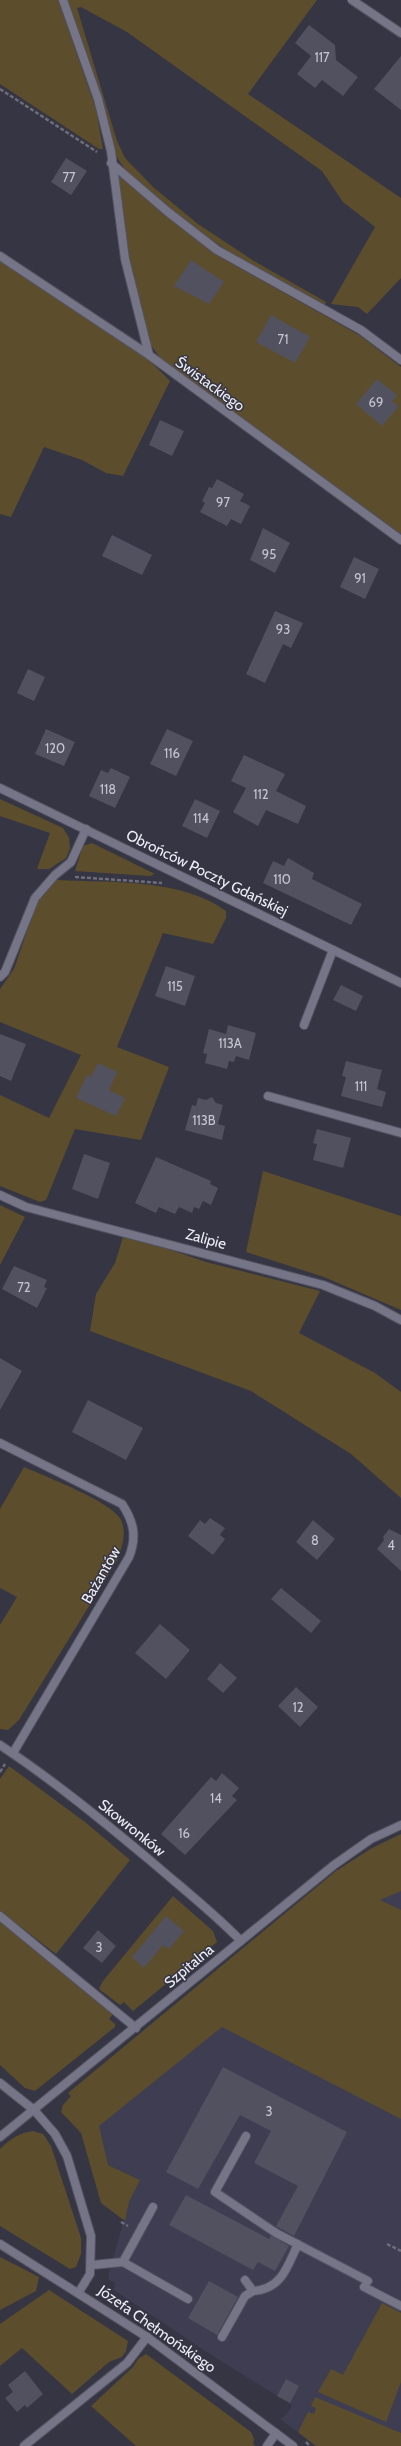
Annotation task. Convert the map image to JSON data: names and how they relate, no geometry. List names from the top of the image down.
{
  "streets": {
    "street": [
      "Świstackiego",
      "Obrońców Poczty Gdańskiej",
      "Zalipie",
      "Bażantów",
      "Skowronków",
      "Szpitalna",
      "Józefa Chełmońskiego"
    ]
  },
  "crossings": [
    ["Bażantów", "Skowronków"],
    ["Skowronków", "Szpitalna"]
  ],
  "house_numbers": [
    "117",
    "77",
    "71",
    "69",
    "97",
    "95",
    "91",
    "93",
    "120",
    "116",
    "118",
    "112",
    "114",
    "110",
    "115",
    "113A",
    "111",
    "113B",
    "72",
    "8",
    "4",
    "12",
    "14",
    "16",
    "3",
    "3"
  ]
}
